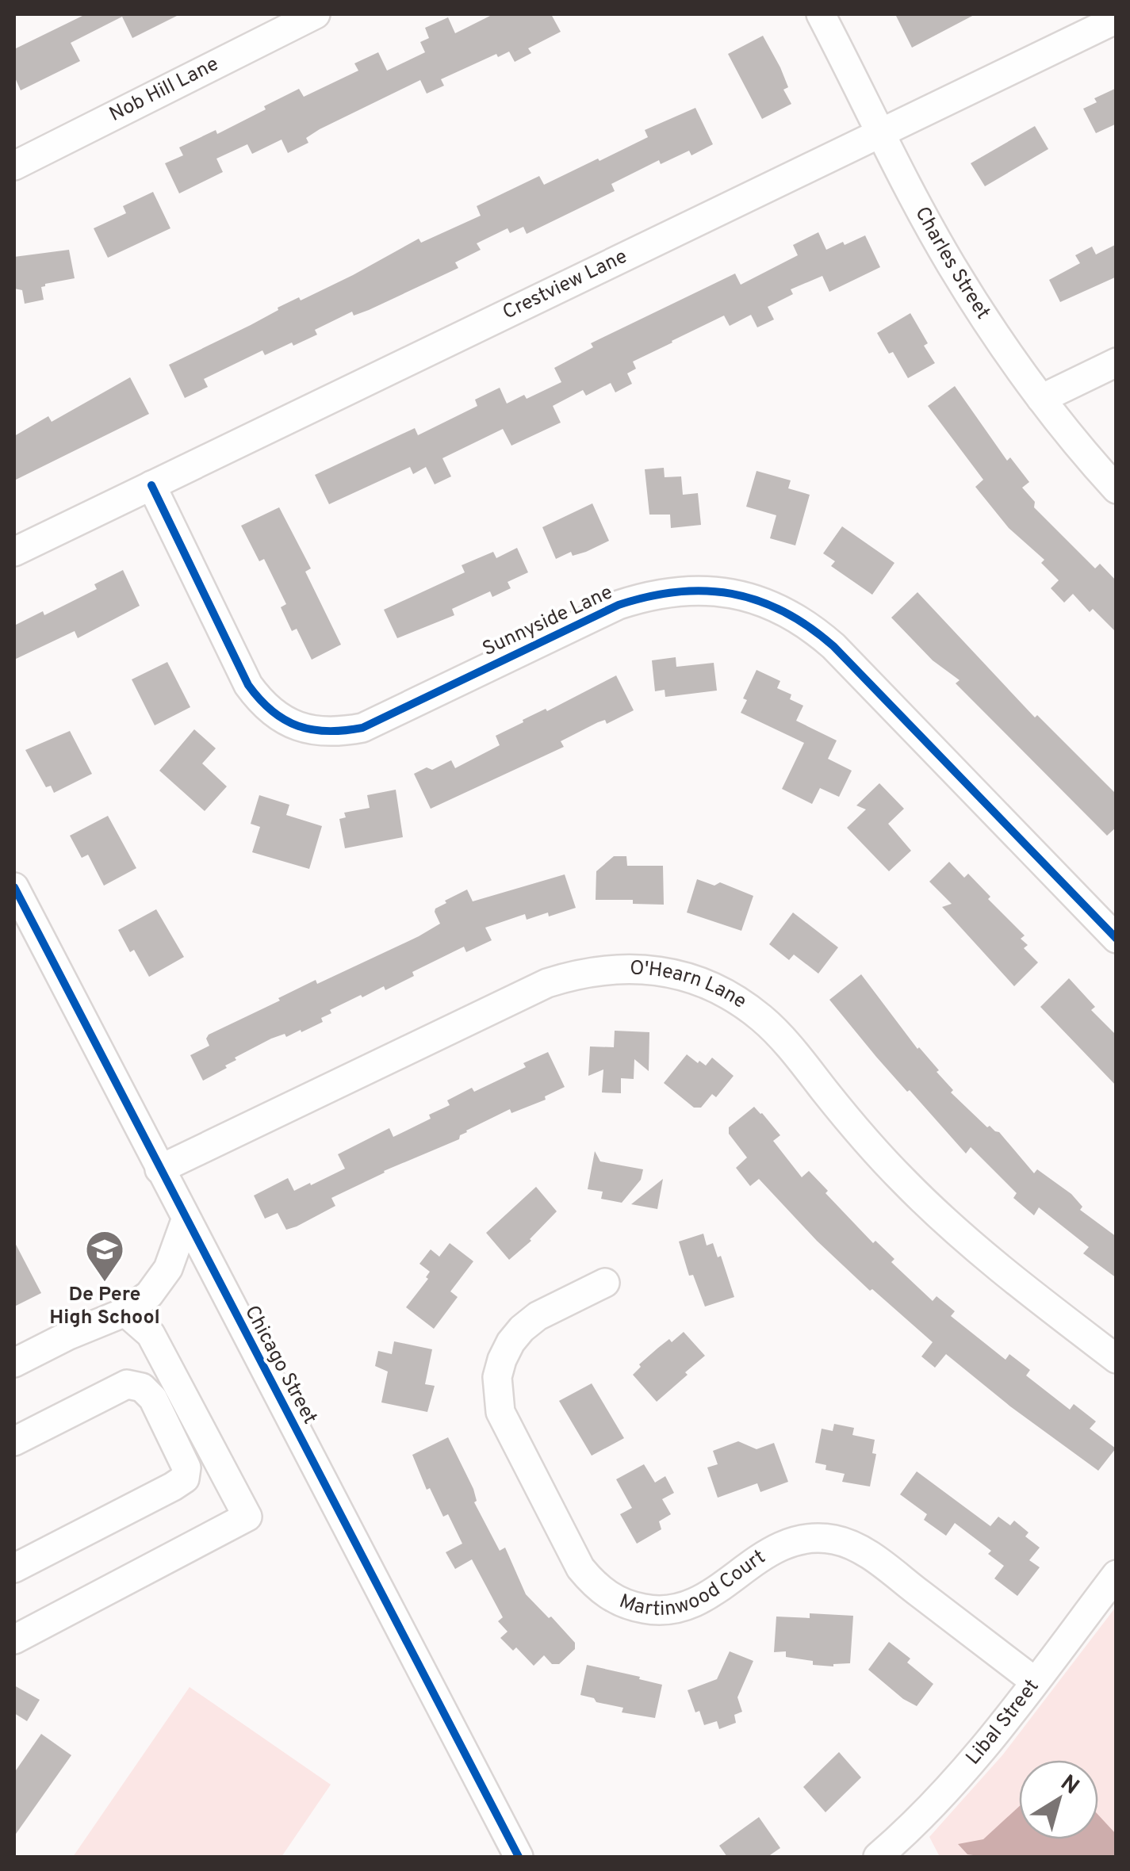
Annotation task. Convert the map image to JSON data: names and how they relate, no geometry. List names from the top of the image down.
{
  "streets": {
    "street": [
      "Nob Hill Lane",
      "Charles Street",
      "Crestview Lane",
      "Sunnyside Lane",
      "O'Hearn Lane",
      "Chicago Street",
      "Martinwood Court",
      "Libal Street"
    ]
  },
  "crossings": [
    ["Charles Street", "Crestview Lane"],
    ["Crestview Lane", "Sunnyside Lane"],
    ["O'Hearn Lane", "Chicago Street"],
    ["Martinwood Court", "Libal Street"]
  ],
  "places": {
    "school or university": ["De Pere High School"]
  },
  "north": "top right"
}
